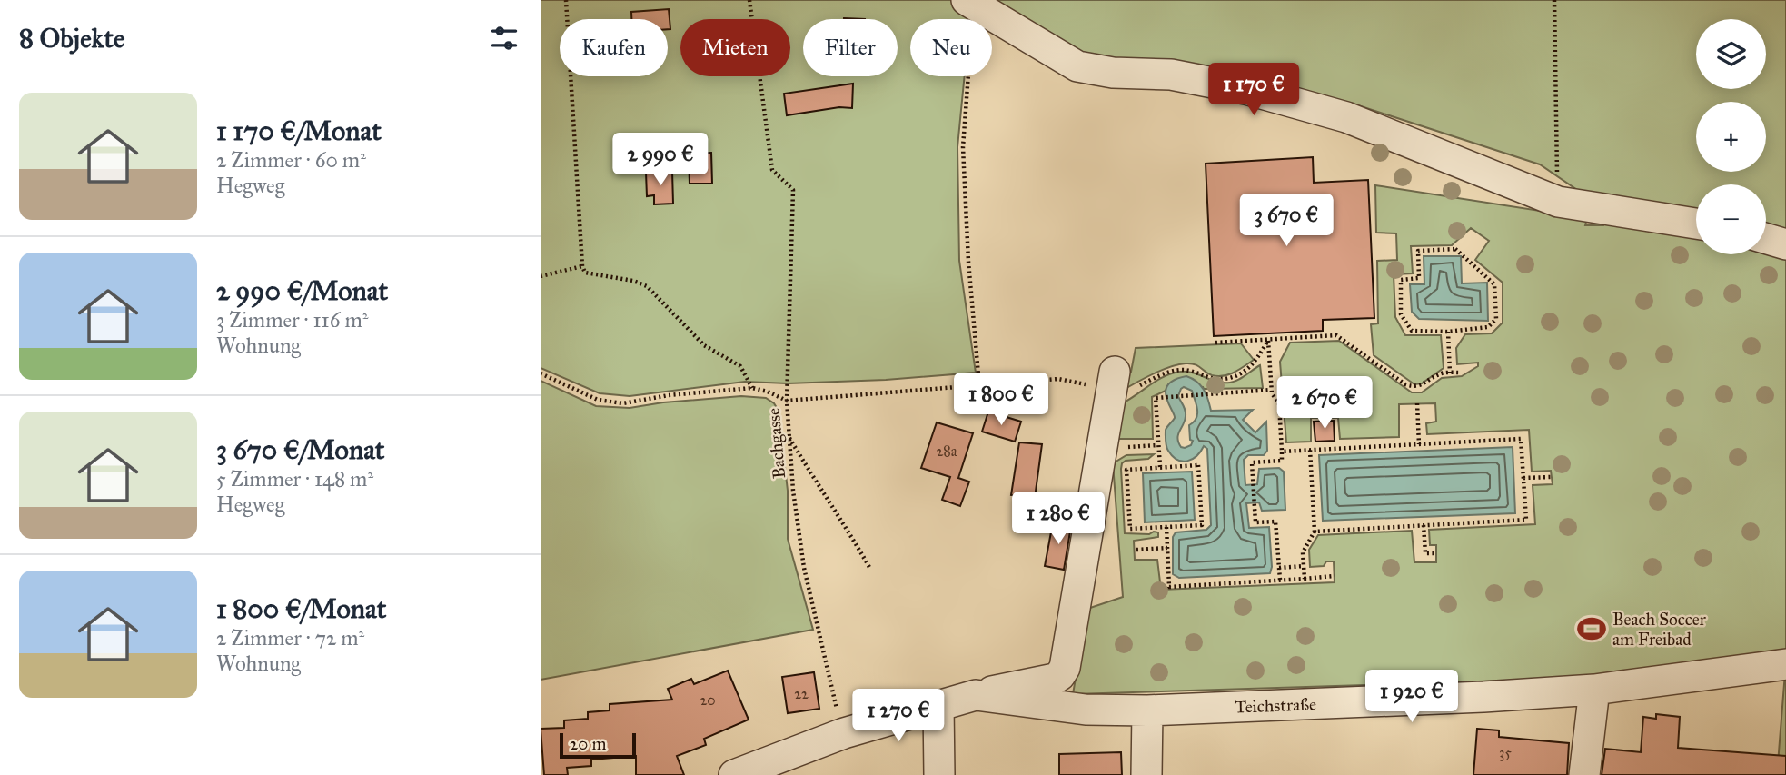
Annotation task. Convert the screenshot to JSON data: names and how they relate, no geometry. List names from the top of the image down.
{
  "streets": {
    "street": ["Teichstraße"],
    "path": ["Bachgasse"]
  },
  "crossings": [
    ["Bachgasse", "Teichstraße"]
  ],
  "places": {
    "sports": ["Beach Soccer am Freibad"]
  },
  "house_numbers": [
    "28a",
    "22",
    "20",
    "35"
  ],
  "scale_bar": "20 m",
  "page": {
    "heading": "8 Objekte",
    "map_buttons": ["+", "−"],
    "chip": [
      "Kaufen",
      "Mieten",
      "Filter",
      "Neu"
    ],
    "price": [
      "1 170 €",
      "2 990 €",
      "3 670 €",
      "1 800 €",
      "2 670 €",
      "1 280 €",
      "1 920 €",
      "1 270 €"
    ],
    "list": [
      {
        "name": "1 170 €/Monat",
        "note": "2 Zimmer · 60 m² · Hegweg"
      },
      {
        "name": "2 990 €/Monat",
        "note": "3 Zimmer · 116 m² · Wohnung"
      },
      {
        "name": "3 670 €/Monat",
        "note": "5 Zimmer · 148 m² · Hegweg"
      },
      {
        "name": "1 800 €/Monat",
        "note": "2 Zimmer · 72 m² · Wohnung"
      }
    ],
    "scale": "20 m"
  }
}
